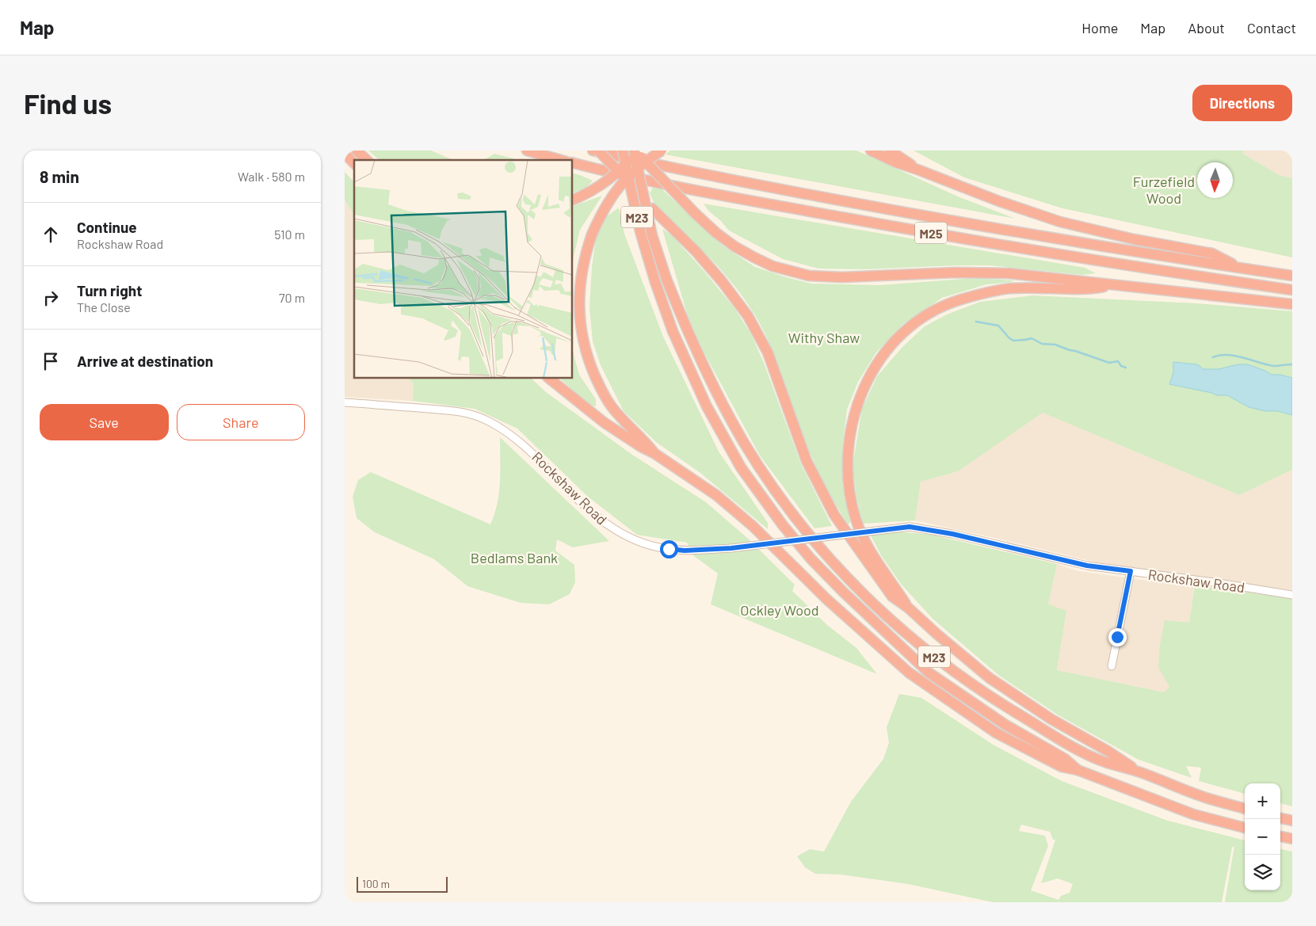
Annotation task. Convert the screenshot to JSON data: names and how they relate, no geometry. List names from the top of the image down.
{
  "streets": {
    "highway": ["M23", "M25"],
    "street": ["Rockshaw Road"]
  },
  "parks": [
    "Furzefield Wood",
    "Withy Shaw",
    "Bedlams Bank",
    "Ockley Wood"
  ],
  "scale_bar": "100 m",
  "north": "bottom",
  "page": {
    "header": "Map",
    "nav": [
      "Home",
      "Map",
      "About",
      "Contact"
    ],
    "buttons": [
      "Directions",
      ["Save", "Share"]
    ],
    "title": "Find us",
    "heading": ["8 min", "Walk · 580 m"],
    "list": [
      ["Continue", "Rockshaw Road", "510 m"],
      ["Turn right", "The Close", "70 m"],
      "Arrive at destination"
    ],
    "map_buttons": ["+", "−"],
    "scale": "100 m"
  }
}
